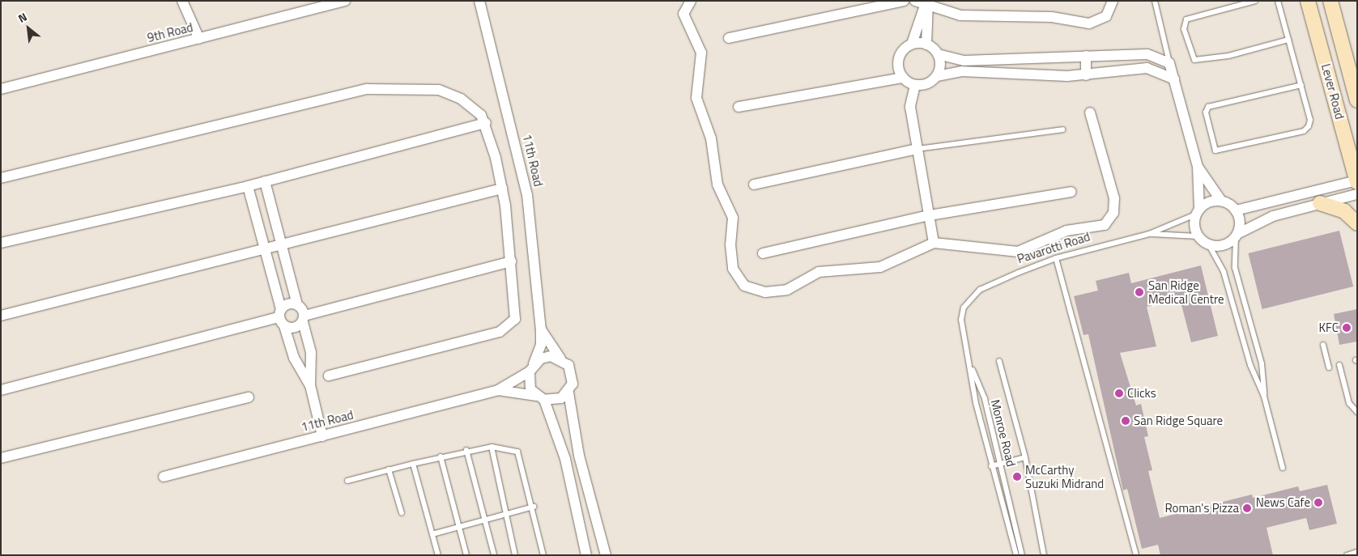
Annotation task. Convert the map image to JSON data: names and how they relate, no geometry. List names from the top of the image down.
{
  "streets": {
    "main road": ["Lever Road"],
    "street": ["9th Road", "11th Road"],
    "lane": ["Pavarotti Road", "Monroe Road"]
  },
  "crossings": [
    ["Pavarotti Road", "Monroe Road"]
  ],
  "places": [
    "San Ridge Medical Centre",
    "KFC",
    "Clicks",
    "San Ridge Square",
    "McCarthy Suzuki Midrand",
    "News Cafe",
    "Roman's Pizza"
  ],
  "north": "top left"
}
